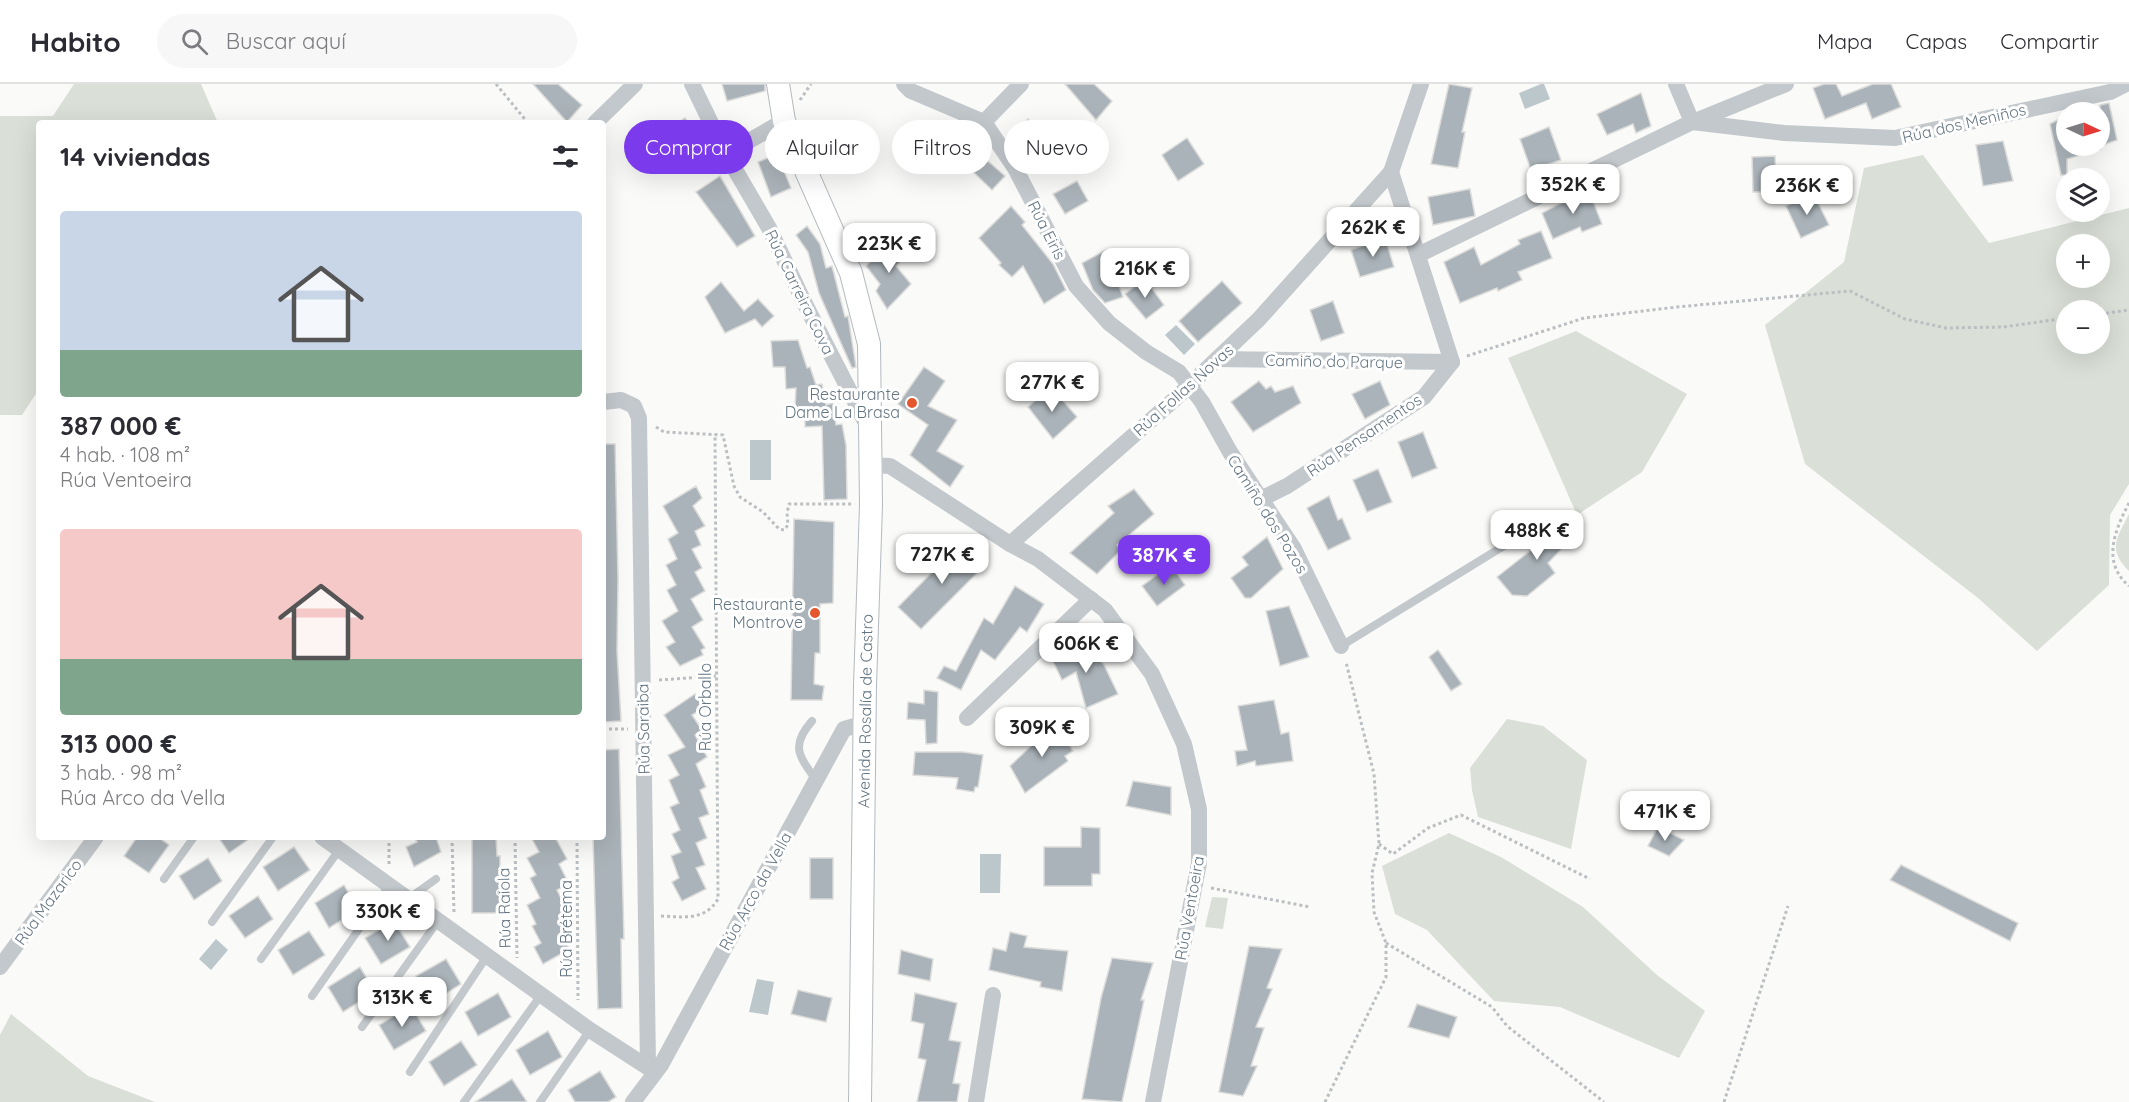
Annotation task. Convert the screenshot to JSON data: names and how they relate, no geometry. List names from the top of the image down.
{
  "streets": {
    "street": [
      "Rúa dos Meniños",
      "Rúa Eirís",
      "Rúa Carreira Cova",
      "Camiño do Parque",
      "Rúa Follas Novas",
      "Rúa Pensamentos",
      "Camiño dos Pozos",
      "Avenida Rosalía de Castro",
      "Rúa Saraiba",
      "Rúa Arco da Vella",
      "Rúa Mazarico",
      "Rúa Ventoeira"
    ],
    "path": ["Rúa Orballo", "Rúa Raiola", "Rúa Brétema"]
  },
  "crossings": [
    ["Rúa Eirís", "Rúa Follas Novas"],
    ["Rúa Eirís", "Camiño dos Pozos"],
    ["Rúa Carreira Cova", "Avenida Rosalía de Castro"],
    ["Camiño do Parque", "Rúa Follas Novas"],
    ["Camiño do Parque", "Rúa Pensamentos"],
    ["Rúa Follas Novas", "Camiño dos Pozos"],
    ["Rúa Follas Novas", "Rúa Ventoeira"],
    ["Rúa Pensamentos", "Camiño dos Pozos"],
    ["Rúa Orballo", "Rúa Saraiba"],
    ["Avenida Rosalía de Castro", "Rúa Arco da Vella"],
    ["Rúa Saraiba", "Rúa Arco da Vella"]
  ],
  "places": ["Restaurante Dame La Brasa", "Restaurante Montrove"],
  "north": "right",
  "page": {
    "header": "Habito",
    "search": "Buscar aquí",
    "nav": ["Mapa", "Capas", "Compartir"],
    "map_buttons": ["+", "−"],
    "chip": [
      "Comprar",
      "Alquilar",
      "Filtros",
      "Nuevo"
    ],
    "heading": "14 viviendas",
    "price": [
      "352K €",
      "236K €",
      "262K €",
      "223K €",
      "216K €",
      "277K €",
      "488K €",
      "727K €",
      "387K €",
      "606K €",
      "309K €",
      "471K €",
      "330K €",
      "313K €"
    ],
    "list": [
      {
        "name": "387 000 €",
        "note": "4 hab. · 108 m² · Rúa Ventoeira"
      },
      {
        "name": "313 000 €",
        "note": "3 hab. · 98 m² · Rúa Arco da Vella"
      }
    ]
  }
}
